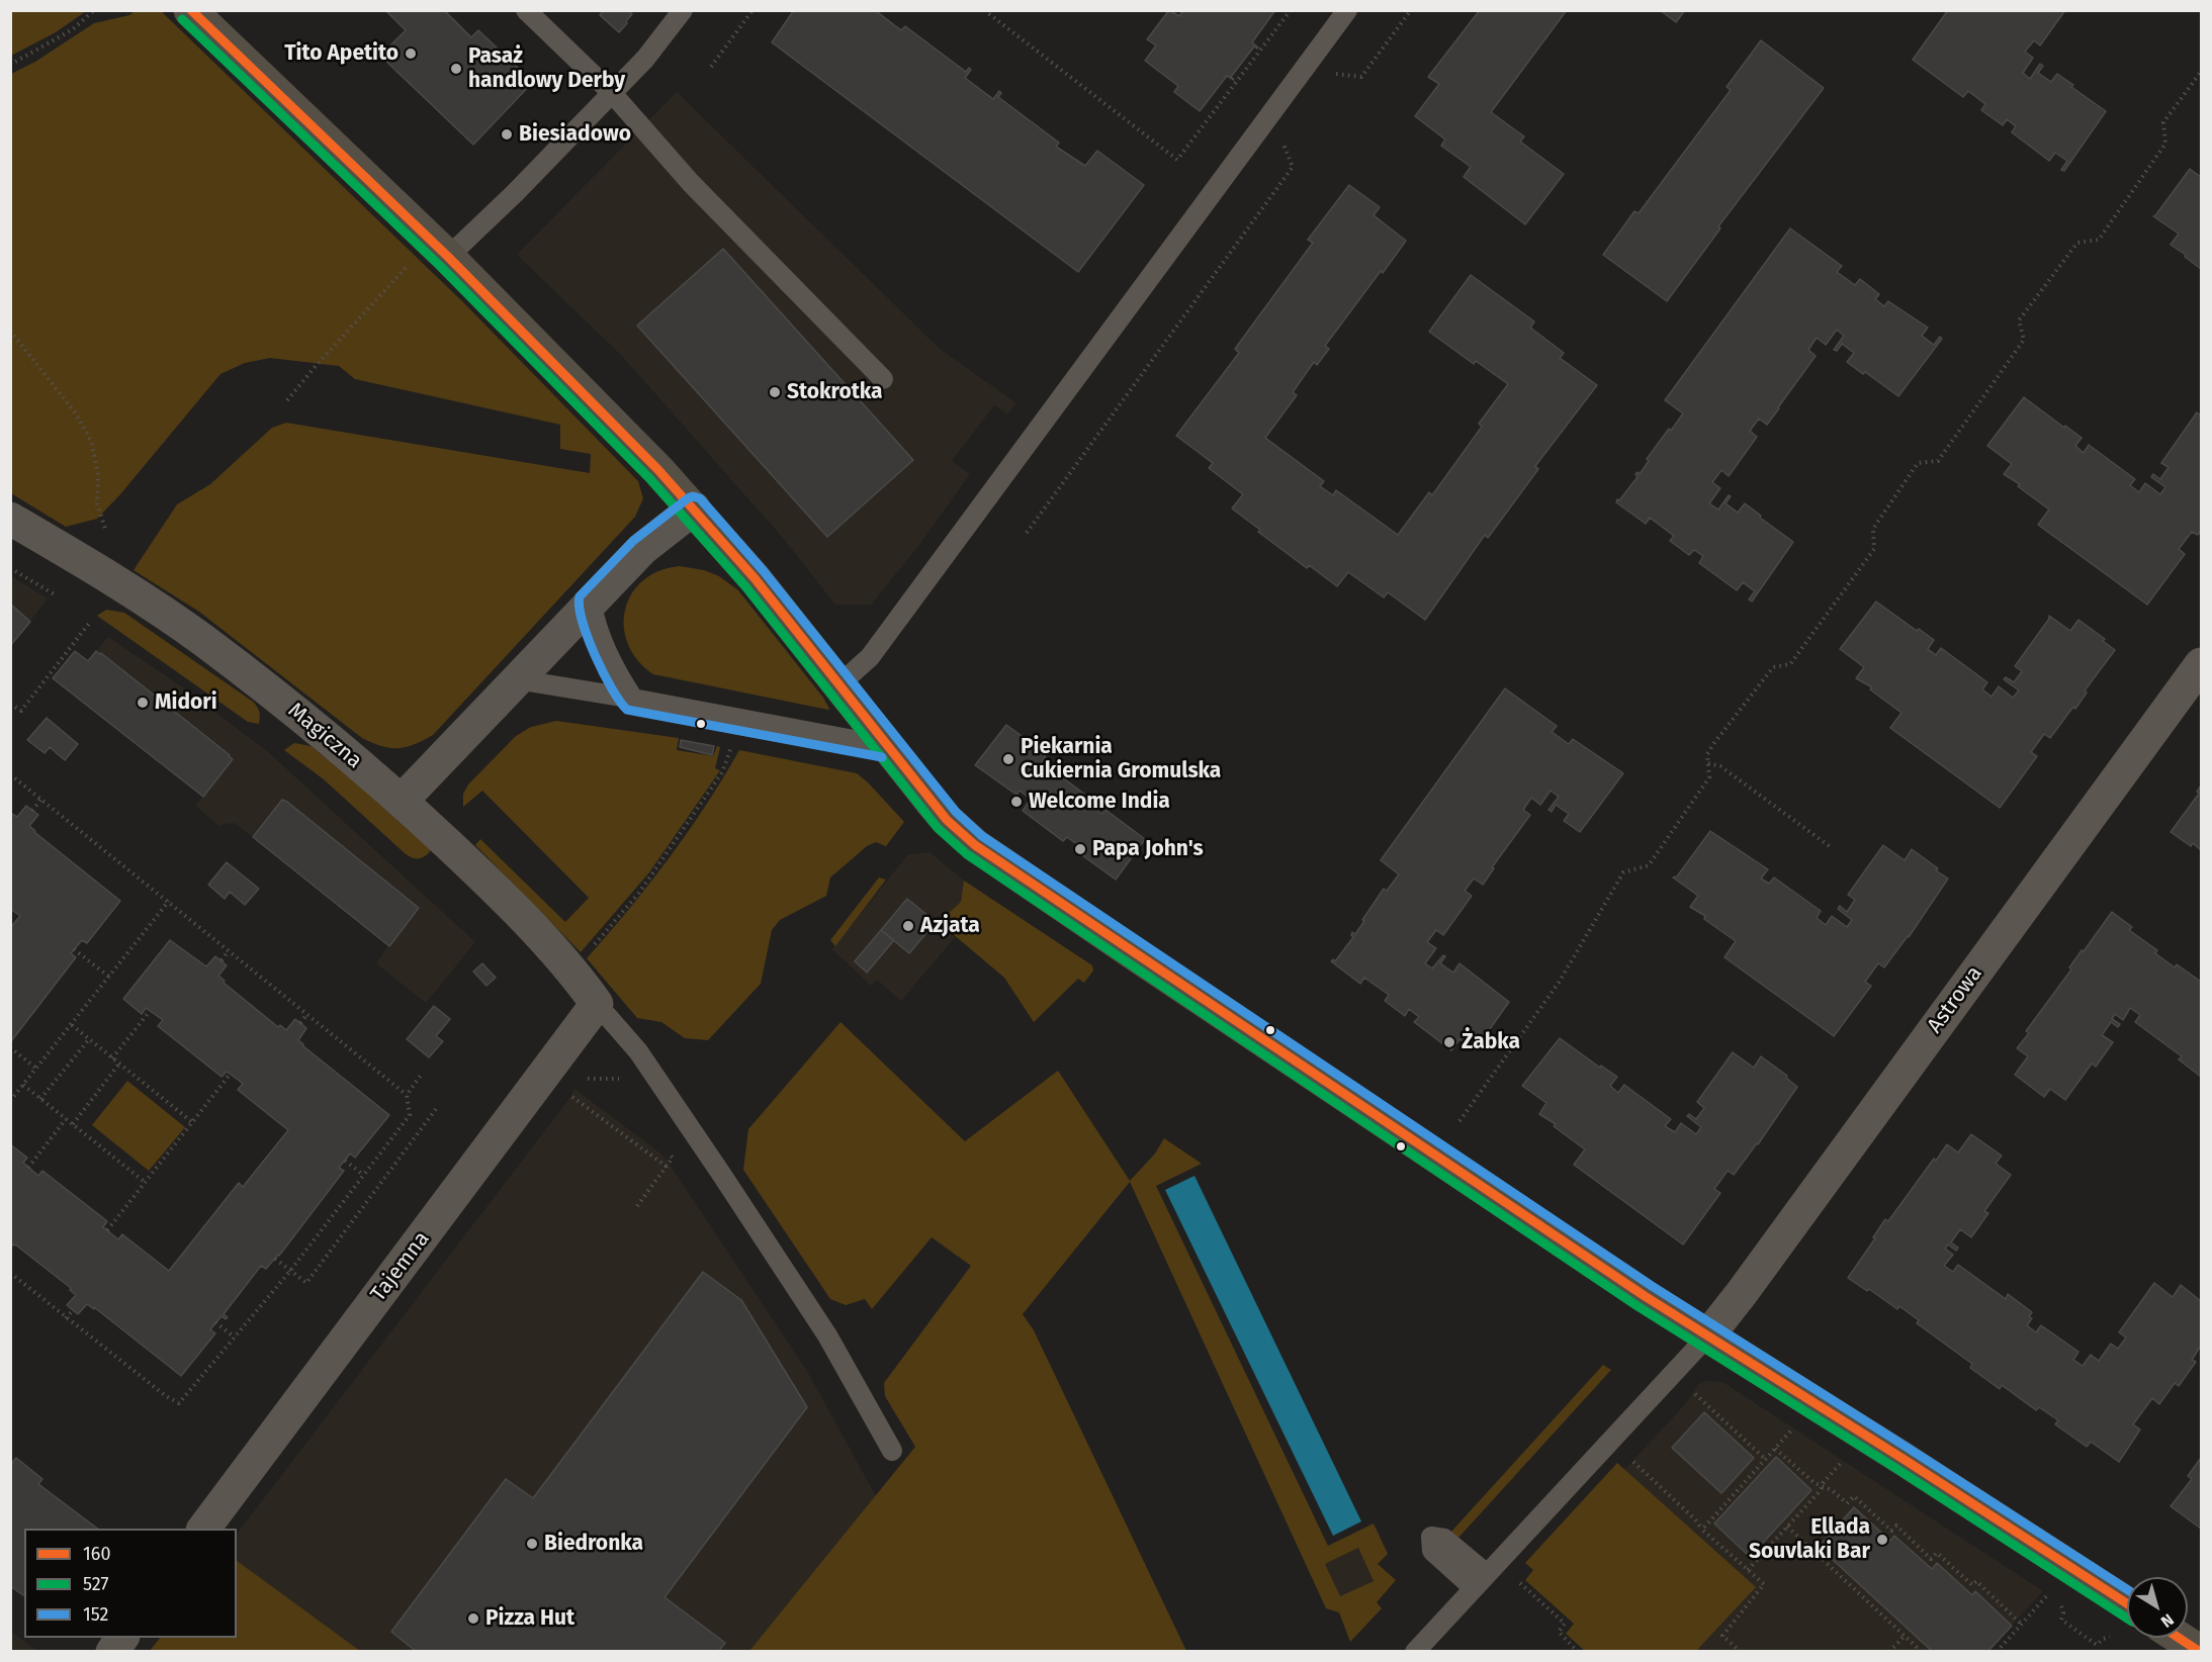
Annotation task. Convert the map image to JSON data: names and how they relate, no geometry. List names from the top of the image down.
{
  "streets": {
    "street": ["Magiczna", "Astrowa", "Tajemna"]
  },
  "crossings": [
    ["Magiczna", "Tajemna"]
  ],
  "places": [
    "Tito Apetito",
    "Pasaż handlowy Derby",
    "Biesiadowo",
    "Stokrotka",
    "Midori",
    "Piekarnia Cukiernia Gromulska",
    "Welcome India",
    "Papa John's",
    "Azjata",
    "Żabka",
    "Ellada Souvlaki Bar",
    "Biedronka",
    "Pizza Hut"
  ],
  "lines": ["transit line 160", "transit line 527", "transit line 152"],
  "legend": ["160", "527", "152"],
  "north": "bottom right"
}
